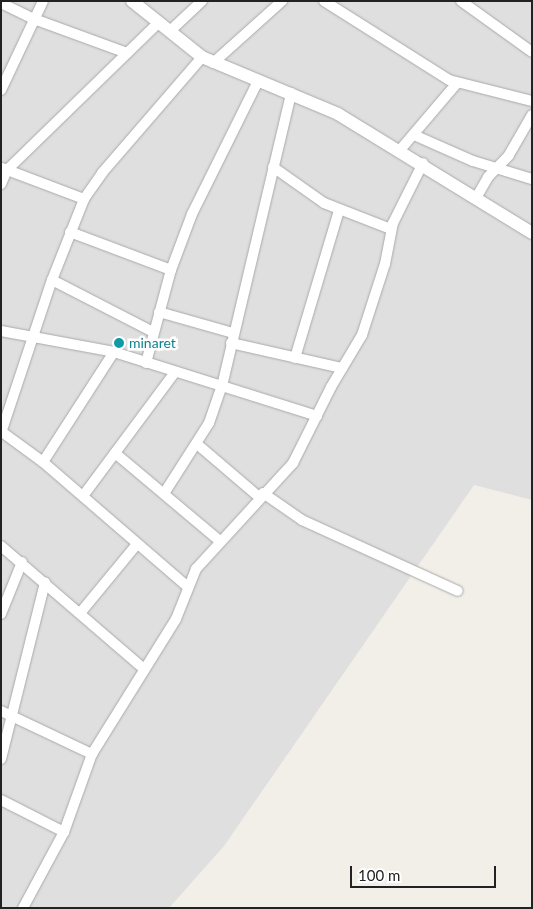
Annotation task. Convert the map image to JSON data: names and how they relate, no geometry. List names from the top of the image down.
{
  "places": ["minaret"],
  "scale_bar": "100 m"
}
